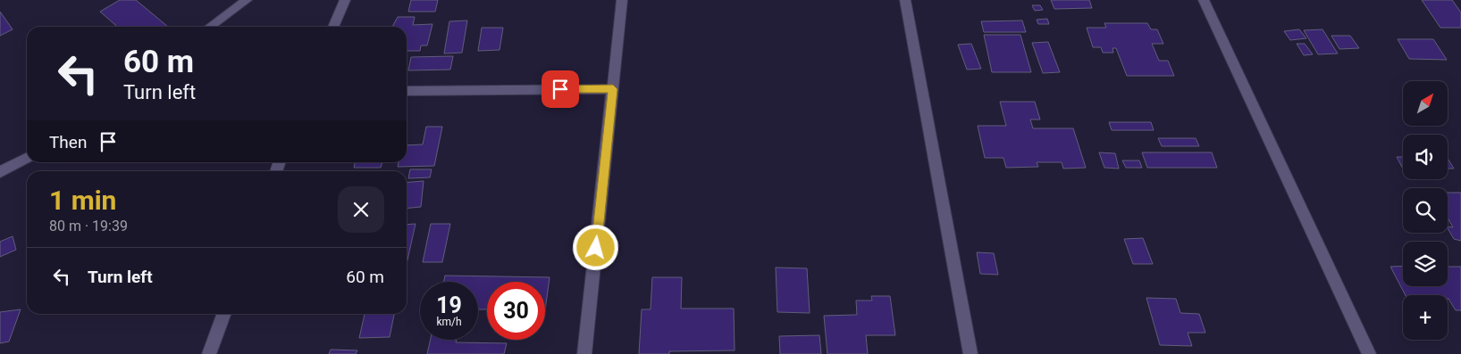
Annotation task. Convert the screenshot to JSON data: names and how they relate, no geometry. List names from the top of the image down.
{
  "north": "top right",
  "page": {
    "turn": ["60 m", "Turn left"],
    "map_buttons": "+",
    "then": "Then",
    "heading": ["1 min", "80 m · 19:39"],
    "list": [
      {
        "name": "Turn left",
        "value": "60 m"
      }
    ],
    "speed": "19 km/h",
    "limit": "30"
  }
}
